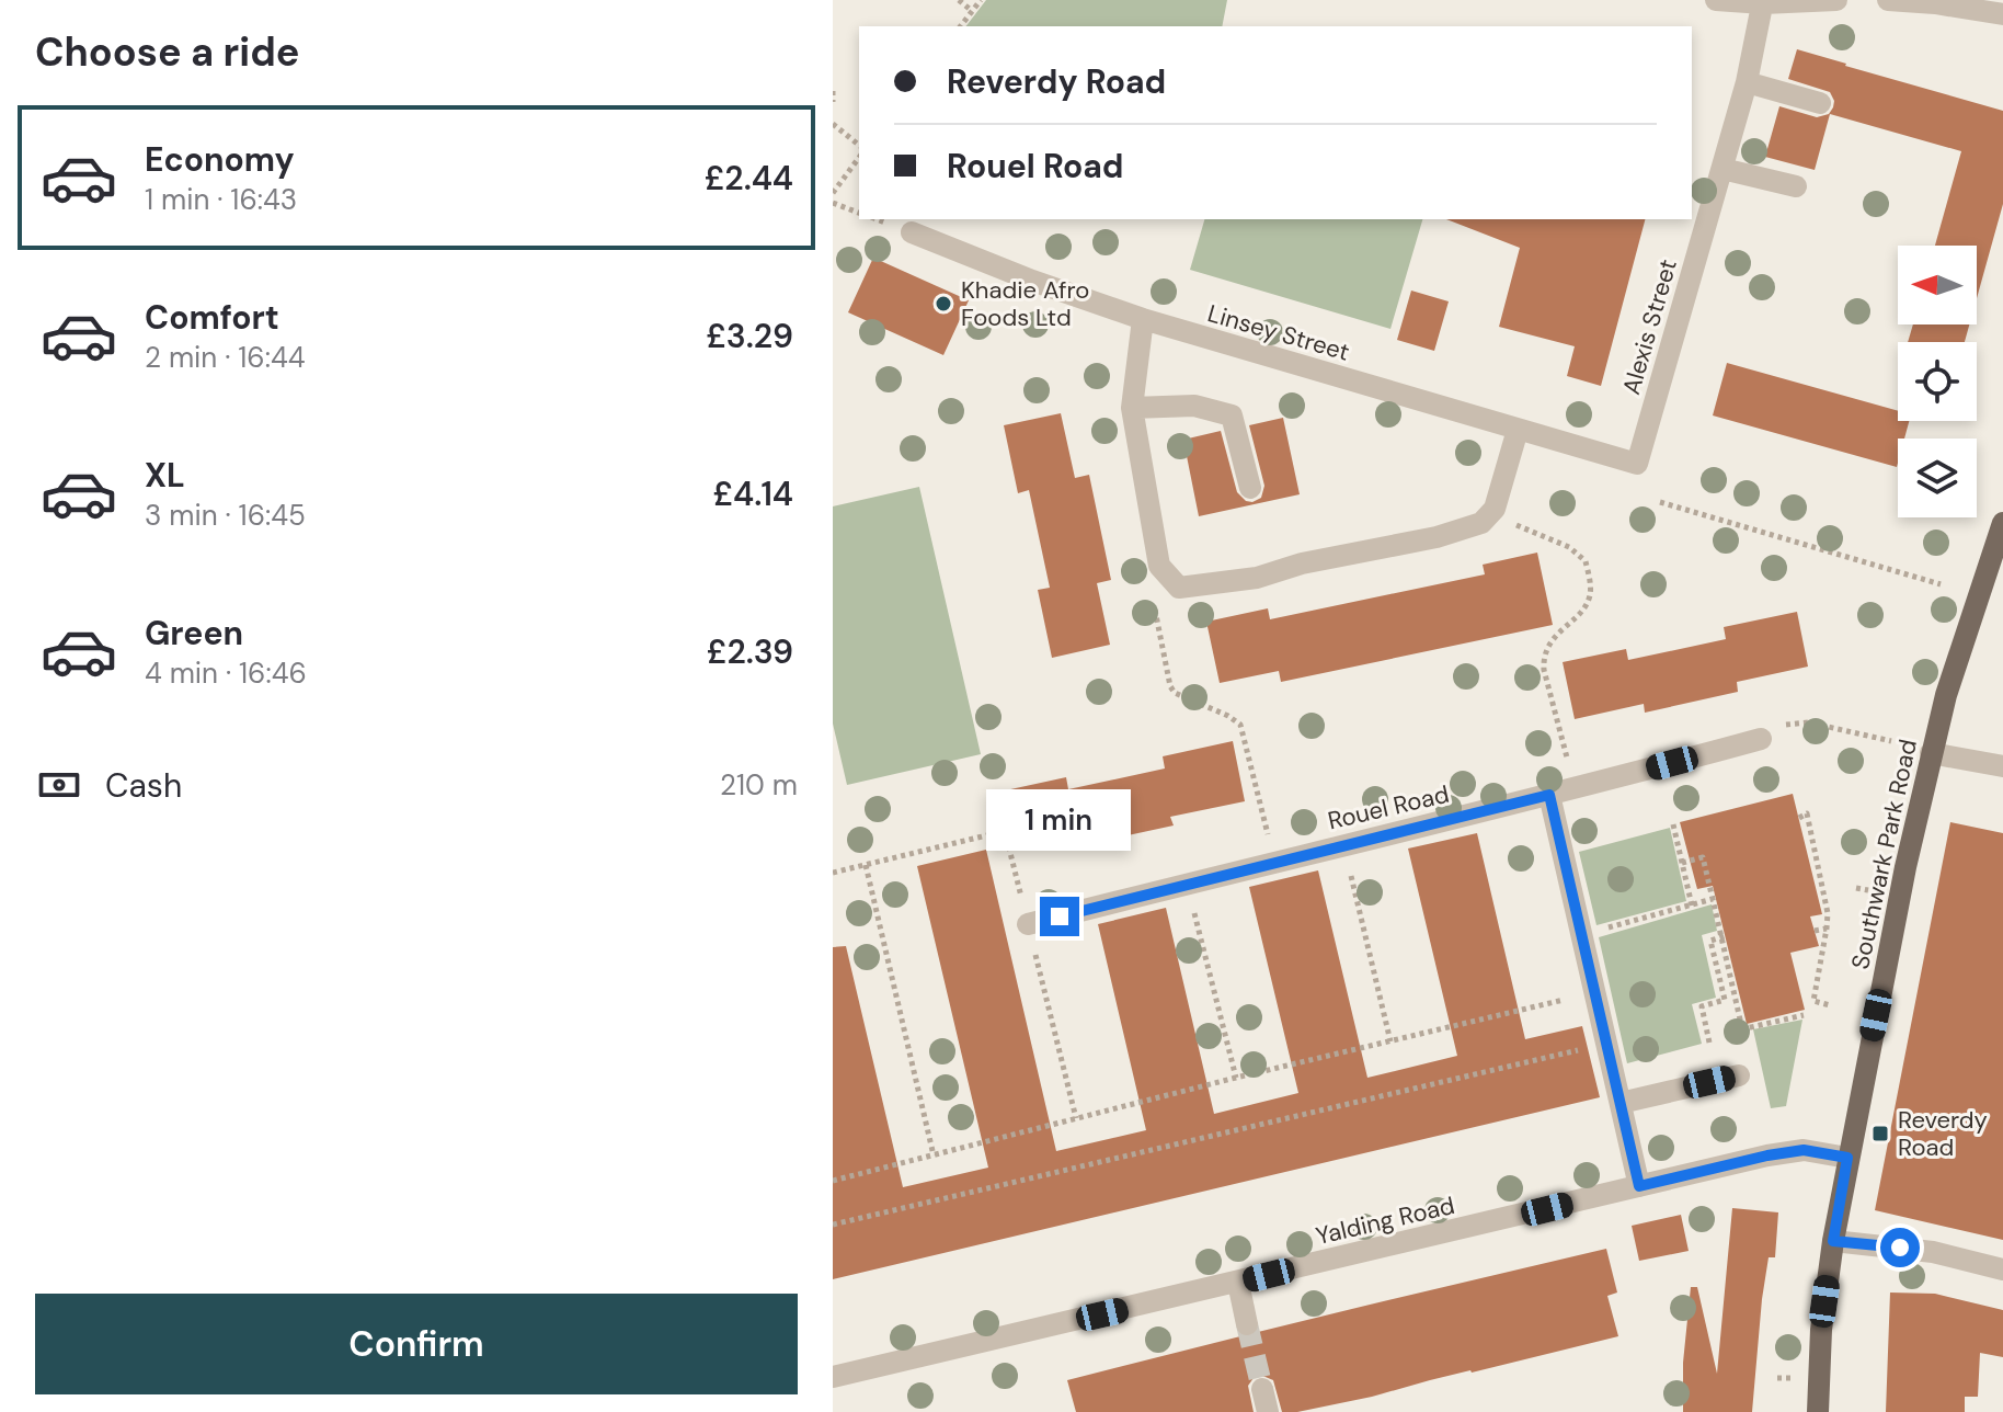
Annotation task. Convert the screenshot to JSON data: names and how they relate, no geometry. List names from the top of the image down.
{
  "streets": {
    "main road": ["Southwark Park Road"],
    "street": [
      "Alexis Street",
      "Linsey Street",
      "Rouel Road",
      "Yalding Road"
    ]
  },
  "crossings": [
    ["Alexis Street", "Linsey Street"],
    ["Southwark Park Road", "Yalding Road"]
  ],
  "places": {
    "other": ["Khadie Afro Foods Ltd"],
    "transit": ["Reverdy Road"]
  },
  "north": "left",
  "page": {
    "heading": "Choose a ride",
    "banner": ["Reverdy Road", "Rouel Road"],
    "list": [
      {
        "name": "Economy",
        "note": "1 min · 16:43",
        "value": "£2.44"
      },
      {
        "name": "Comfort",
        "note": "2 min · 16:44",
        "value": "£3.29"
      },
      {
        "name": "XL",
        "note": "3 min · 16:45",
        "value": "£4.14"
      },
      {
        "name": "Green",
        "note": "4 min · 16:46",
        "value": "£2.39"
      }
    ],
    "pay": ["Cash", "210 m"],
    "bubble": "1 min",
    "buttons": "Confirm"
  }
}
